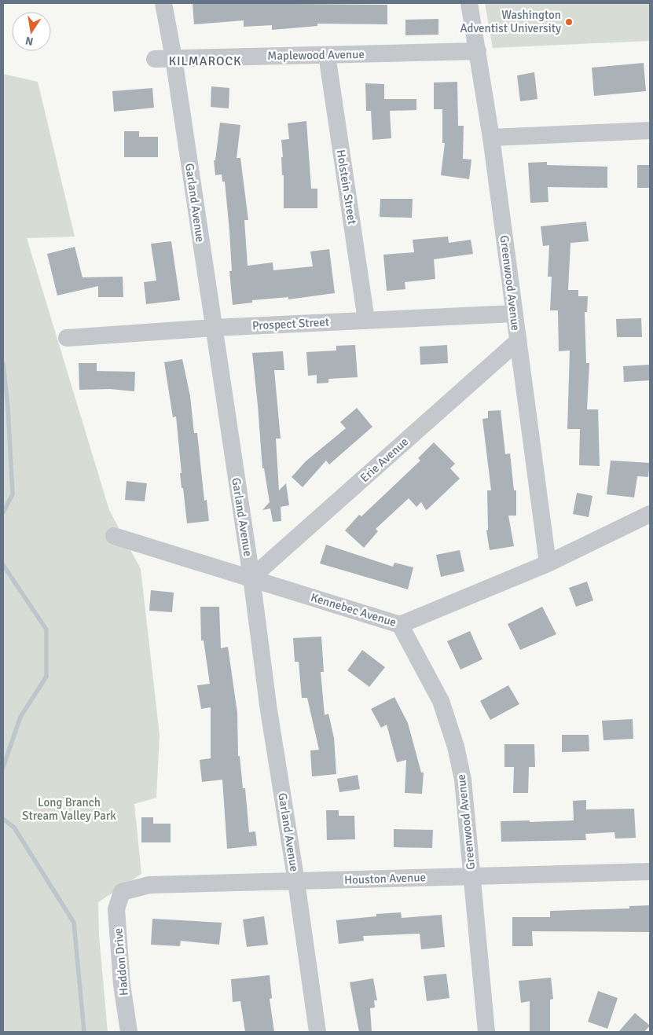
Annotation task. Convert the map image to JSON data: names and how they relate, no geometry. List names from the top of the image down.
{
  "streets": {
    "street": [
      "Maplewood Avenue",
      "Holstein Street",
      "Garland Avenue",
      "Greenwood Avenue",
      "Prospect Street",
      "Erie Avenue",
      "Kennebec Avenue",
      "Houston Avenue",
      "Haddon Drive"
    ]
  },
  "crossings": [
    ["Maplewood Avenue", "Holstein Street"],
    ["Maplewood Avenue", "Garland Avenue"],
    ["Maplewood Avenue", "Greenwood Avenue"],
    ["Holstein Street", "Prospect Street"],
    ["Garland Avenue", "Prospect Street"],
    ["Garland Avenue", "Erie Avenue"],
    ["Garland Avenue", "Kennebec Avenue"],
    ["Garland Avenue", "Houston Avenue"],
    ["Greenwood Avenue", "Prospect Street"],
    ["Greenwood Avenue", "Erie Avenue"],
    ["Greenwood Avenue", "Kennebec Avenue"],
    ["Greenwood Avenue", "Houston Avenue"],
    ["Erie Avenue", "Kennebec Avenue"],
    ["Houston Avenue", "Haddon Drive"]
  ],
  "districts": ["KILMAROCK"],
  "parks": ["Long Branch Stream Valley Park"],
  "places": ["Washington Adventist University"],
  "north": "bottom"
}
